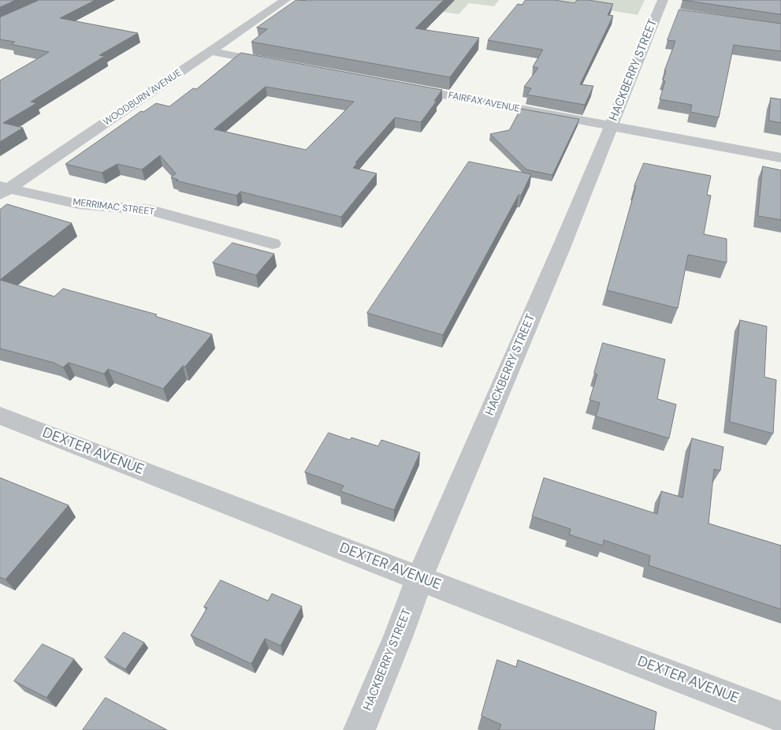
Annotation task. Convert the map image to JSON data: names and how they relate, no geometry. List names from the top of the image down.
{
  "streets": {
    "street": [
      "HACKBERRY STREET",
      "WOODBURN AVENUE",
      "FAIRFAX AVENUE",
      "MERRIMAC STREET",
      "DEXTER AVENUE"
    ]
  },
  "crossings": [
    ["HACKBERRY STREET", "FAIRFAX AVENUE"],
    ["HACKBERRY STREET", "DEXTER AVENUE"],
    ["WOODBURN AVENUE", "MERRIMAC STREET"]
  ]
}
